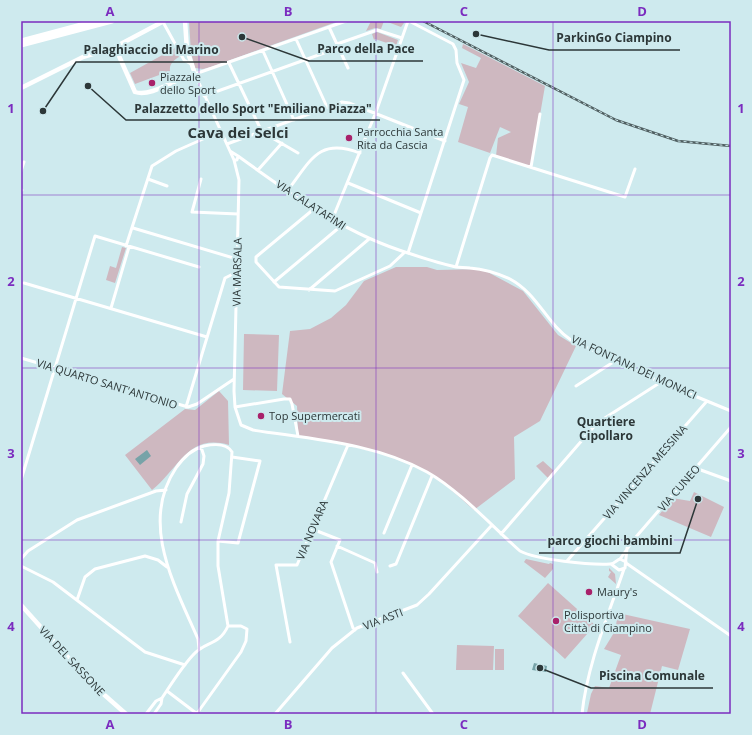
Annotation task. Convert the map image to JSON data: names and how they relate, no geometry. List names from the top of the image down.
{
  "streets": {
    "street": [
      "VIA CALATAFIMI",
      "VIA MARSALA",
      "VIA FONTANA DEI MONACI",
      "VIA QUARTO SANT'ANTONIO",
      "VIA VINCENZA MESSINA",
      "VIA CUNEO",
      "VIA NOVARA",
      "VIA ASTI",
      "VIA DEL SASSONE"
    ]
  },
  "crossings": [
    ["VIA CALATAFIMI", "VIA MARSALA"],
    ["VIA CALATAFIMI", "VIA FONTANA DEI MONACI"],
    ["VIA MARSALA", "VIA QUARTO SANT'ANTONIO"],
    ["VIA FONTANA DEI MONACI", "VIA VINCENZA MESSINA"]
  ],
  "districts": ["Cava dei Selci", "Quartiere Cipollaro"],
  "places": [
    "ParkinGo Ciampino",
    "Parco della Pace",
    "Piazzale dello Sport",
    "Palazzetto dello Sport \"Emiliano Piazza\"",
    "Palaghiaccio di Marino",
    "Parrocchia Santa Rita da Cascia",
    "Top Supermercati",
    "parco giochi bambini",
    "Maury's",
    "Polisportiva Città di Ciampino",
    "Piscina Comunale"
  ],
  "grid": {
    "columns": [
      "A",
      "B",
      "C",
      "D"
    ],
    "rows": [
      "1",
      "2",
      "3",
      "4"
    ]
  }
}
